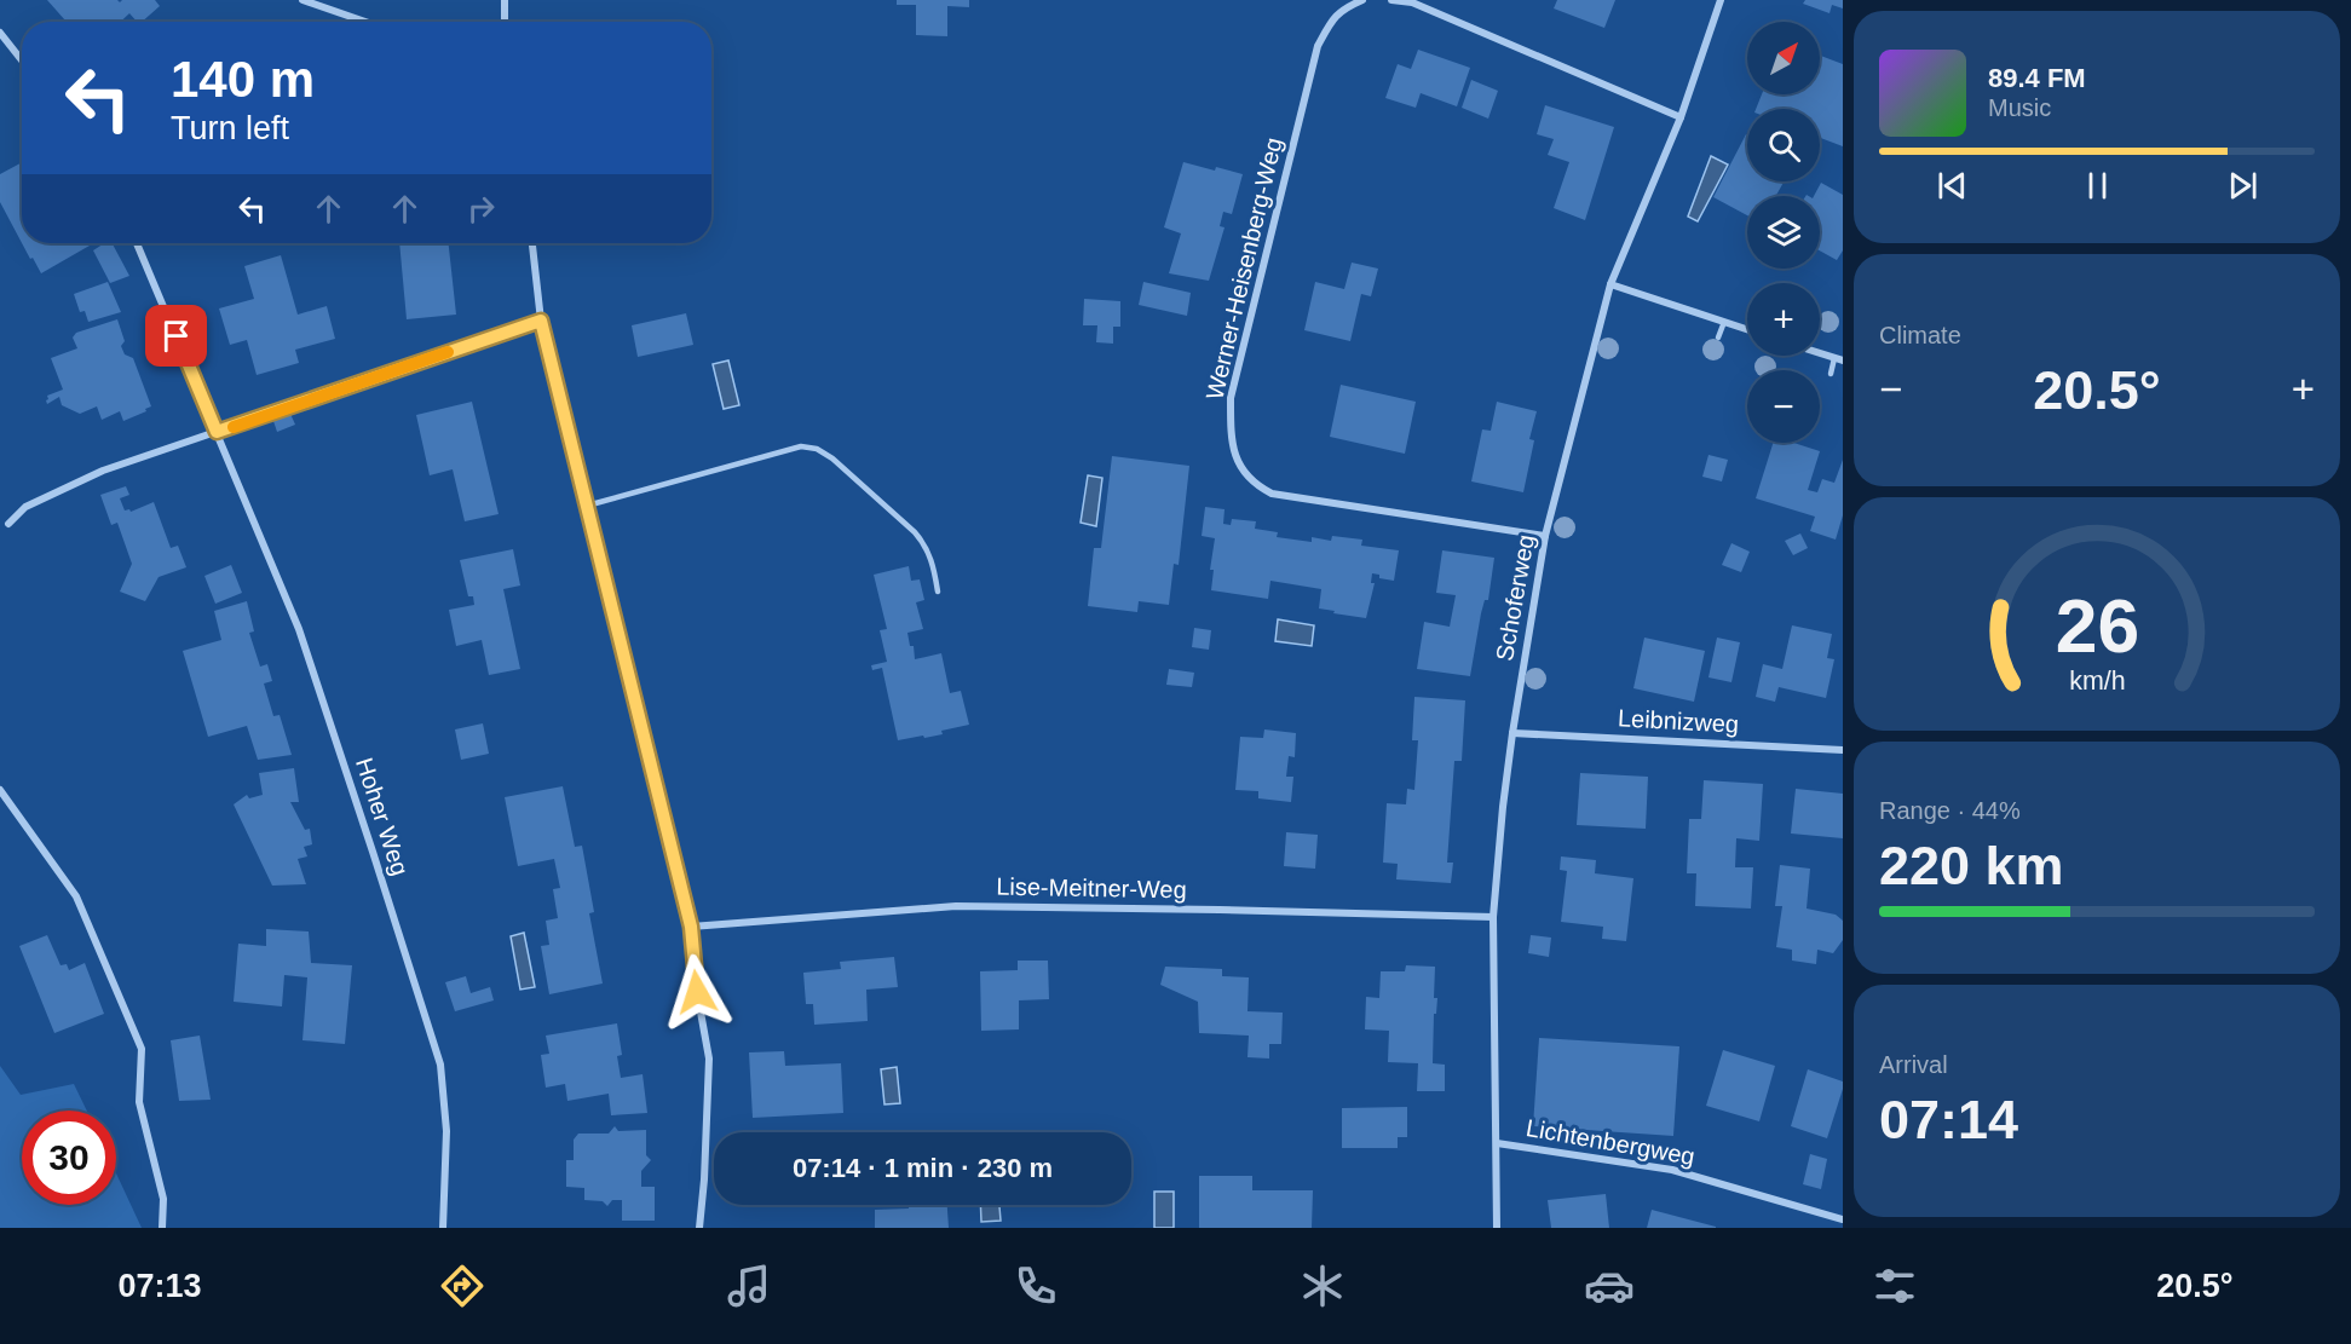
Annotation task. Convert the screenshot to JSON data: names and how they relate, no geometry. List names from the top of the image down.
{
  "streets": {
    "street": [
      "Werner-Heisenberg-Weg",
      "Schoferweg",
      "Leibnizweg",
      "Hoher Weg",
      "Lise-Meitner-Weg",
      "Lichtenbergweg"
    ]
  },
  "crossings": [
    ["Werner-Heisenberg-Weg", "Schoferweg"],
    ["Schoferweg", "Leibnizweg"],
    ["Schoferweg", "Lise-Meitner-Weg"],
    ["Schoferweg", "Lichtenbergweg"]
  ],
  "north": "top right",
  "page": {
    "map_buttons": ["+", "−"],
    "turn": ["140 m", "Turn left"],
    "song": ["89.4 FM", "Music"],
    "tile": [
      "Climate",
      ["Range · 44%", "220 km"],
      ["Arrival", "07:14"]
    ],
    "heat": ["−", "20.5°", "+"],
    "limit": "30",
    "trip": "07:14 · 1 min · 230 m",
    "tabs": ["07:13", "20.5°"],
    "gauge": ["26", "km/h"]
  }
}
